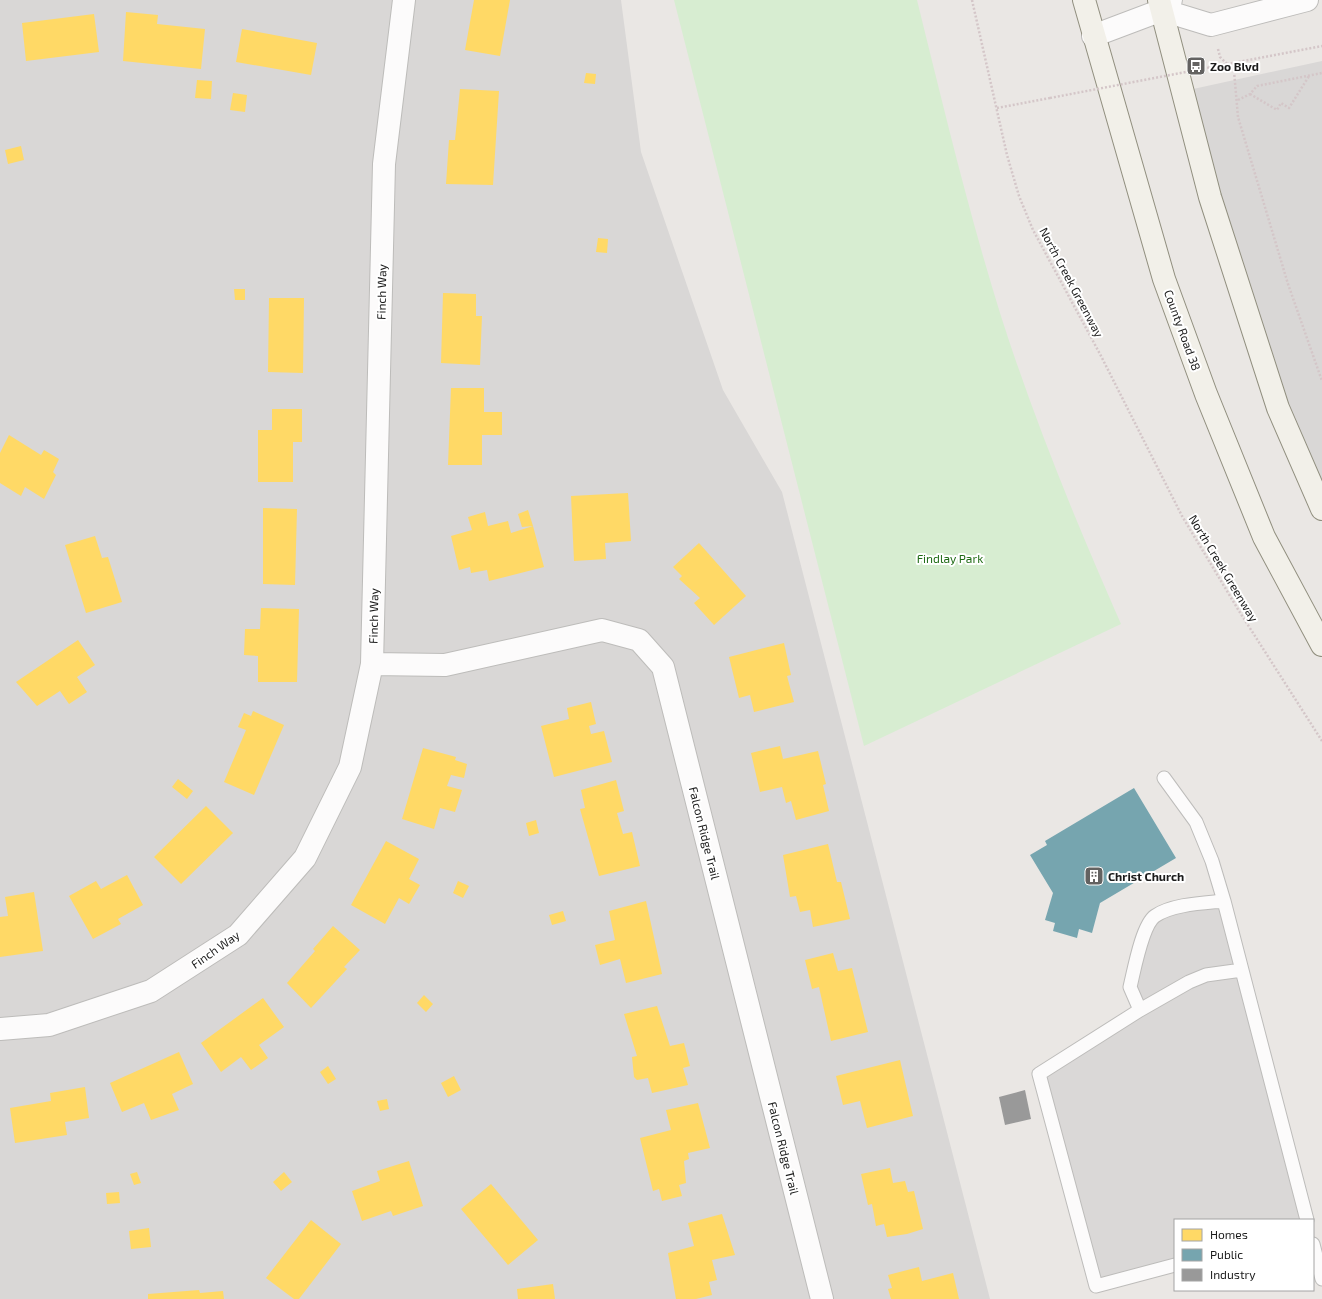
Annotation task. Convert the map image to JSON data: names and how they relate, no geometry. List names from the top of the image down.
{
  "streets": {
    "main road": ["County Road 38"],
    "street": ["Finch Way", "Falcon Ridge Trail"],
    "path": ["North Creek Greenway"]
  },
  "crossings": [
    ["Finch Way", "Falcon Ridge Trail"]
  ],
  "parks": ["Findlay Park"],
  "places": {
    "bus stop": ["Zoo Blvd"],
    "building": ["Christ Church"]
  },
  "legend": ["Homes", "Public", "Industry"]
}
